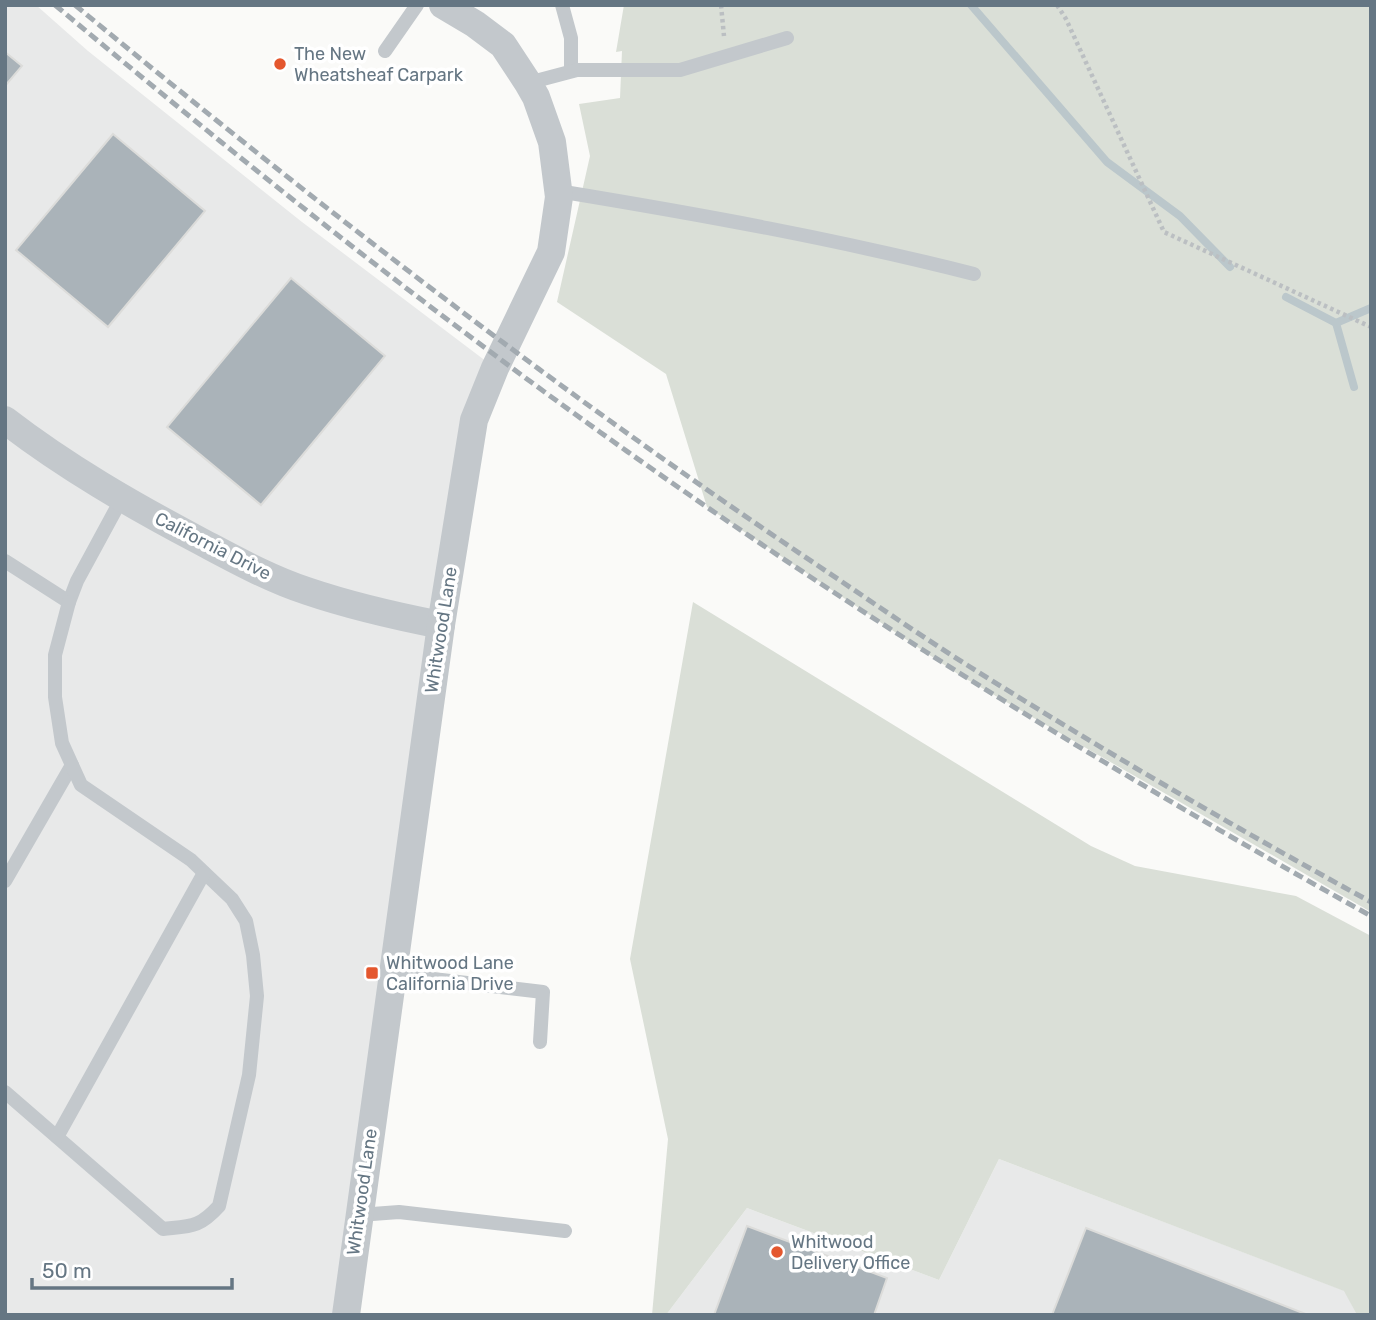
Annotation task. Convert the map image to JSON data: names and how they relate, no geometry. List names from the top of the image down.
{
  "streets": {
    "street": ["California Drive", "Whitwood Lane"]
  },
  "crossings": [
    ["California Drive", "Whitwood Lane"]
  ],
  "places": {
    "other": ["The New Wheatsheaf Carpark", "Whitwood Delivery Office"],
    "transit": ["Whitwood Lane California Drive"]
  },
  "scale_bar": "50 m"
}
